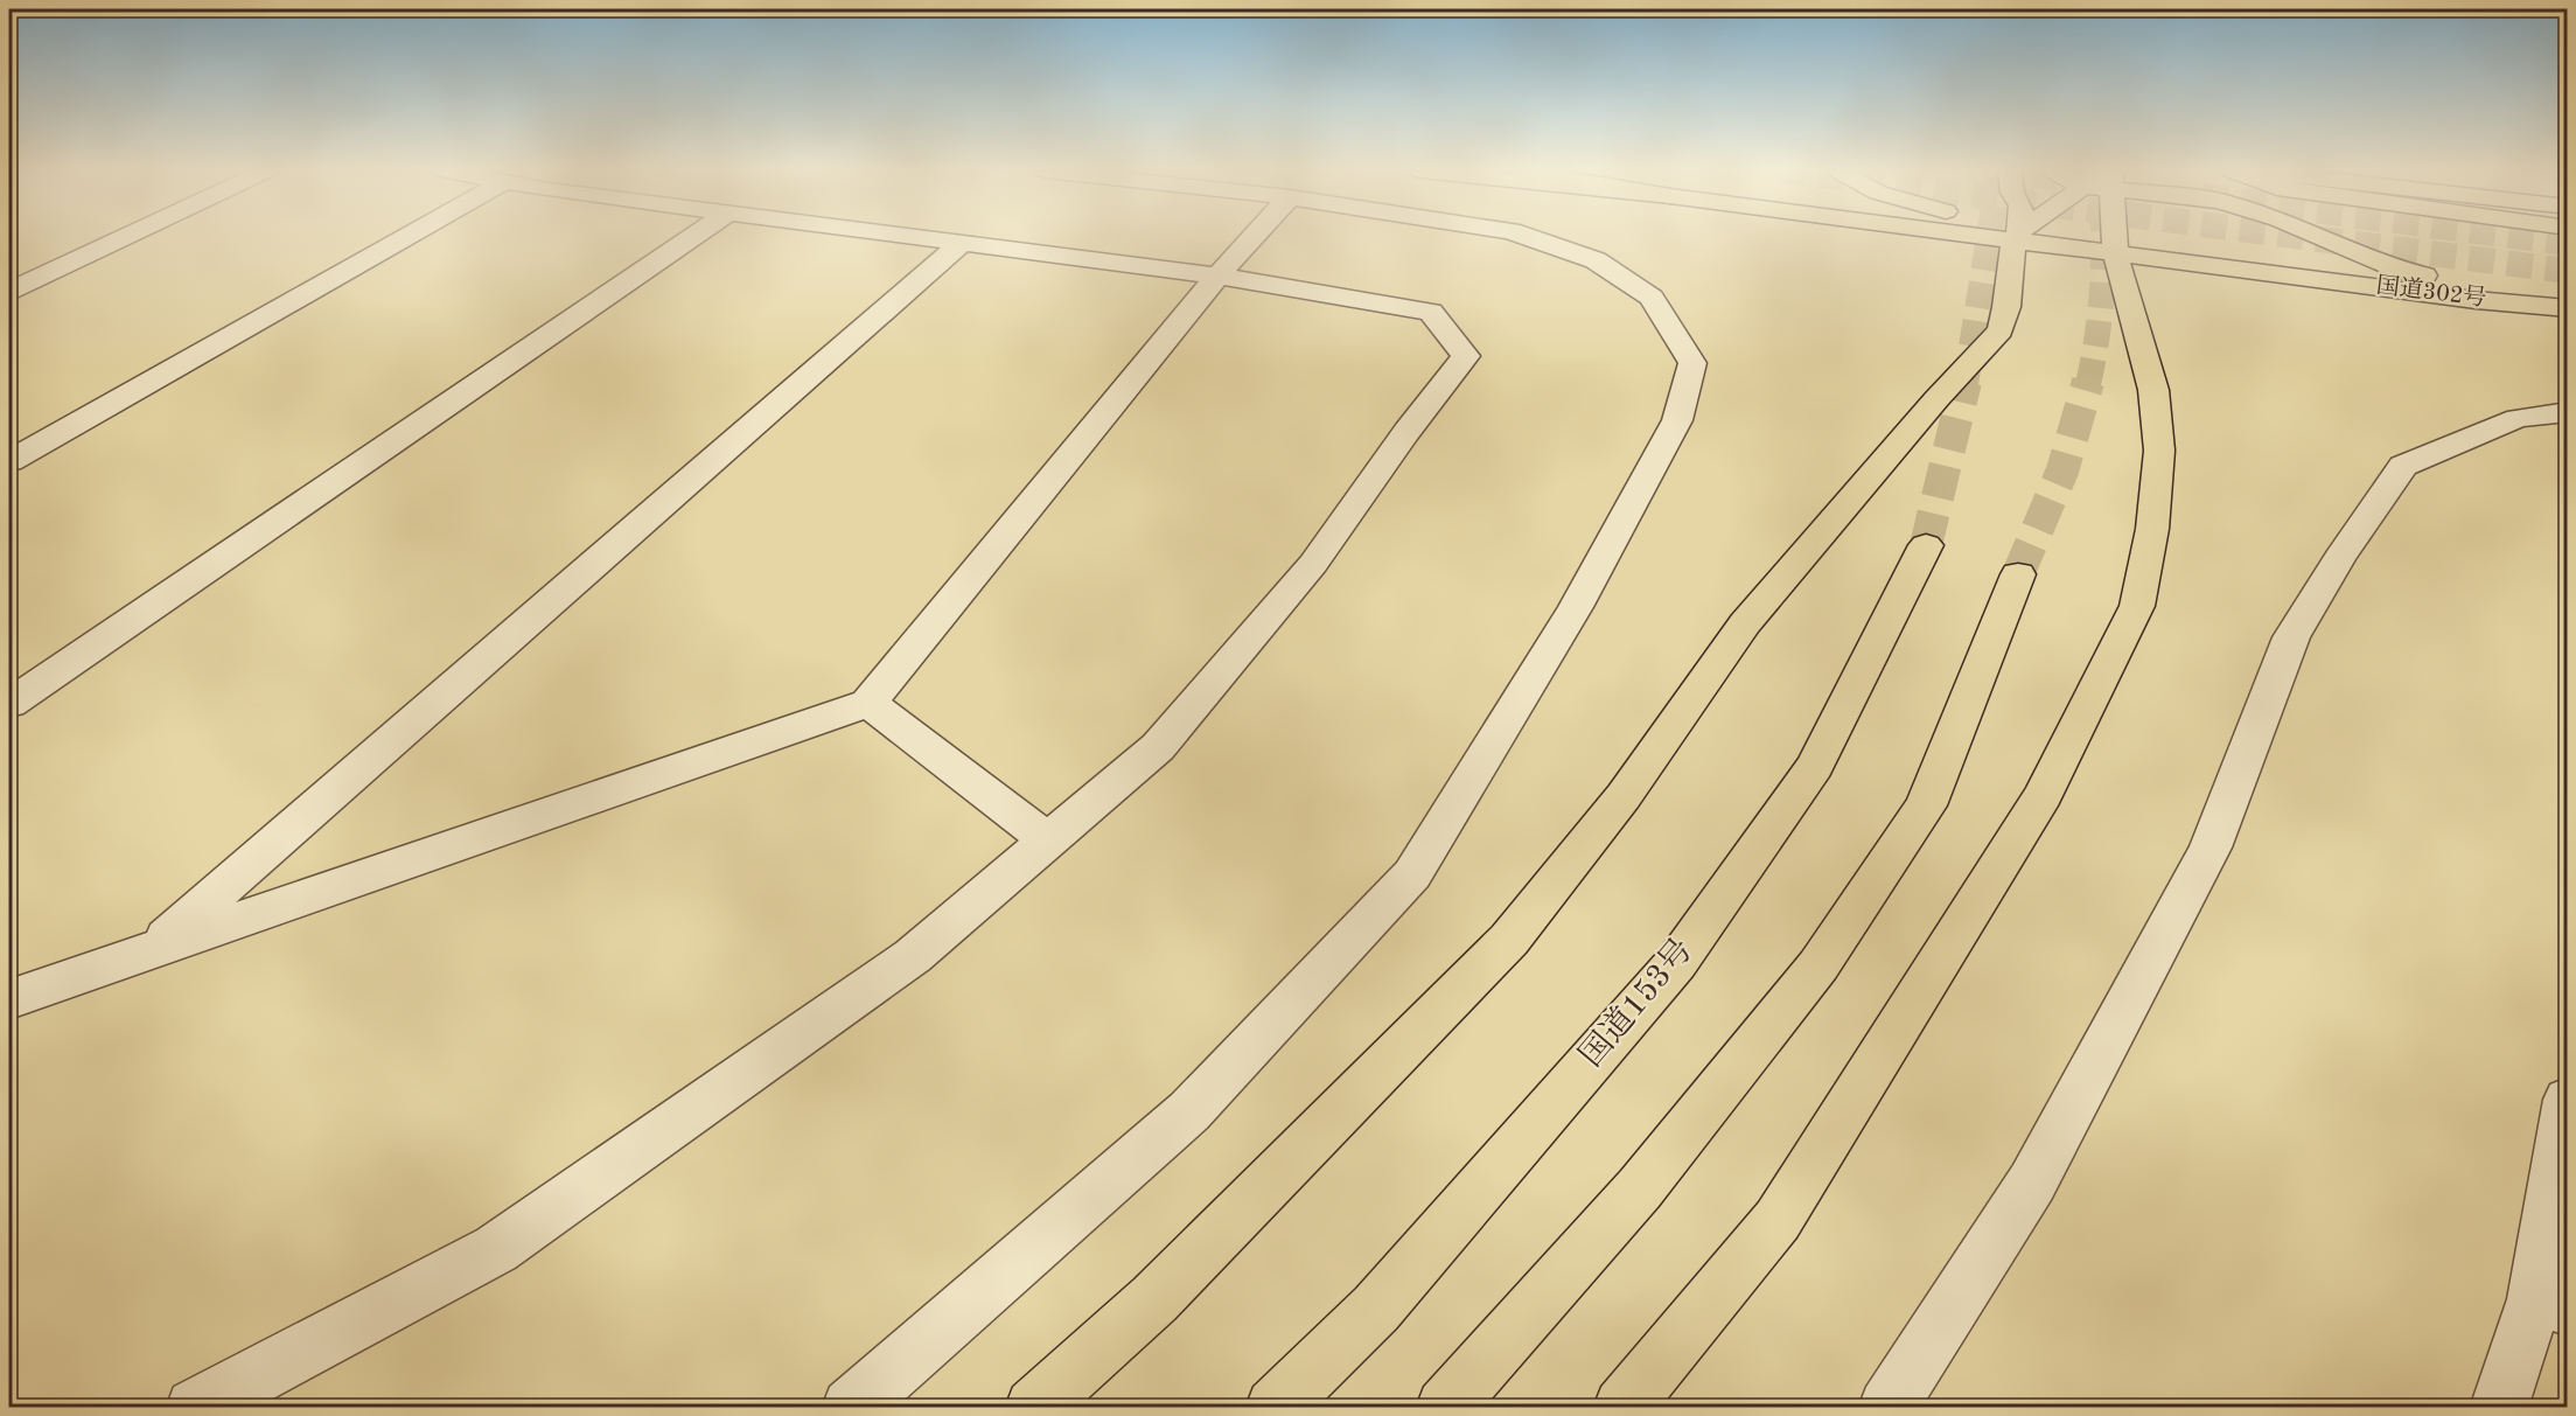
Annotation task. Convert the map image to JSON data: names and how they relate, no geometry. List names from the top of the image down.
{
  "streets": {
    "highway": ["国道302号", "国道153号"]
  }
}
